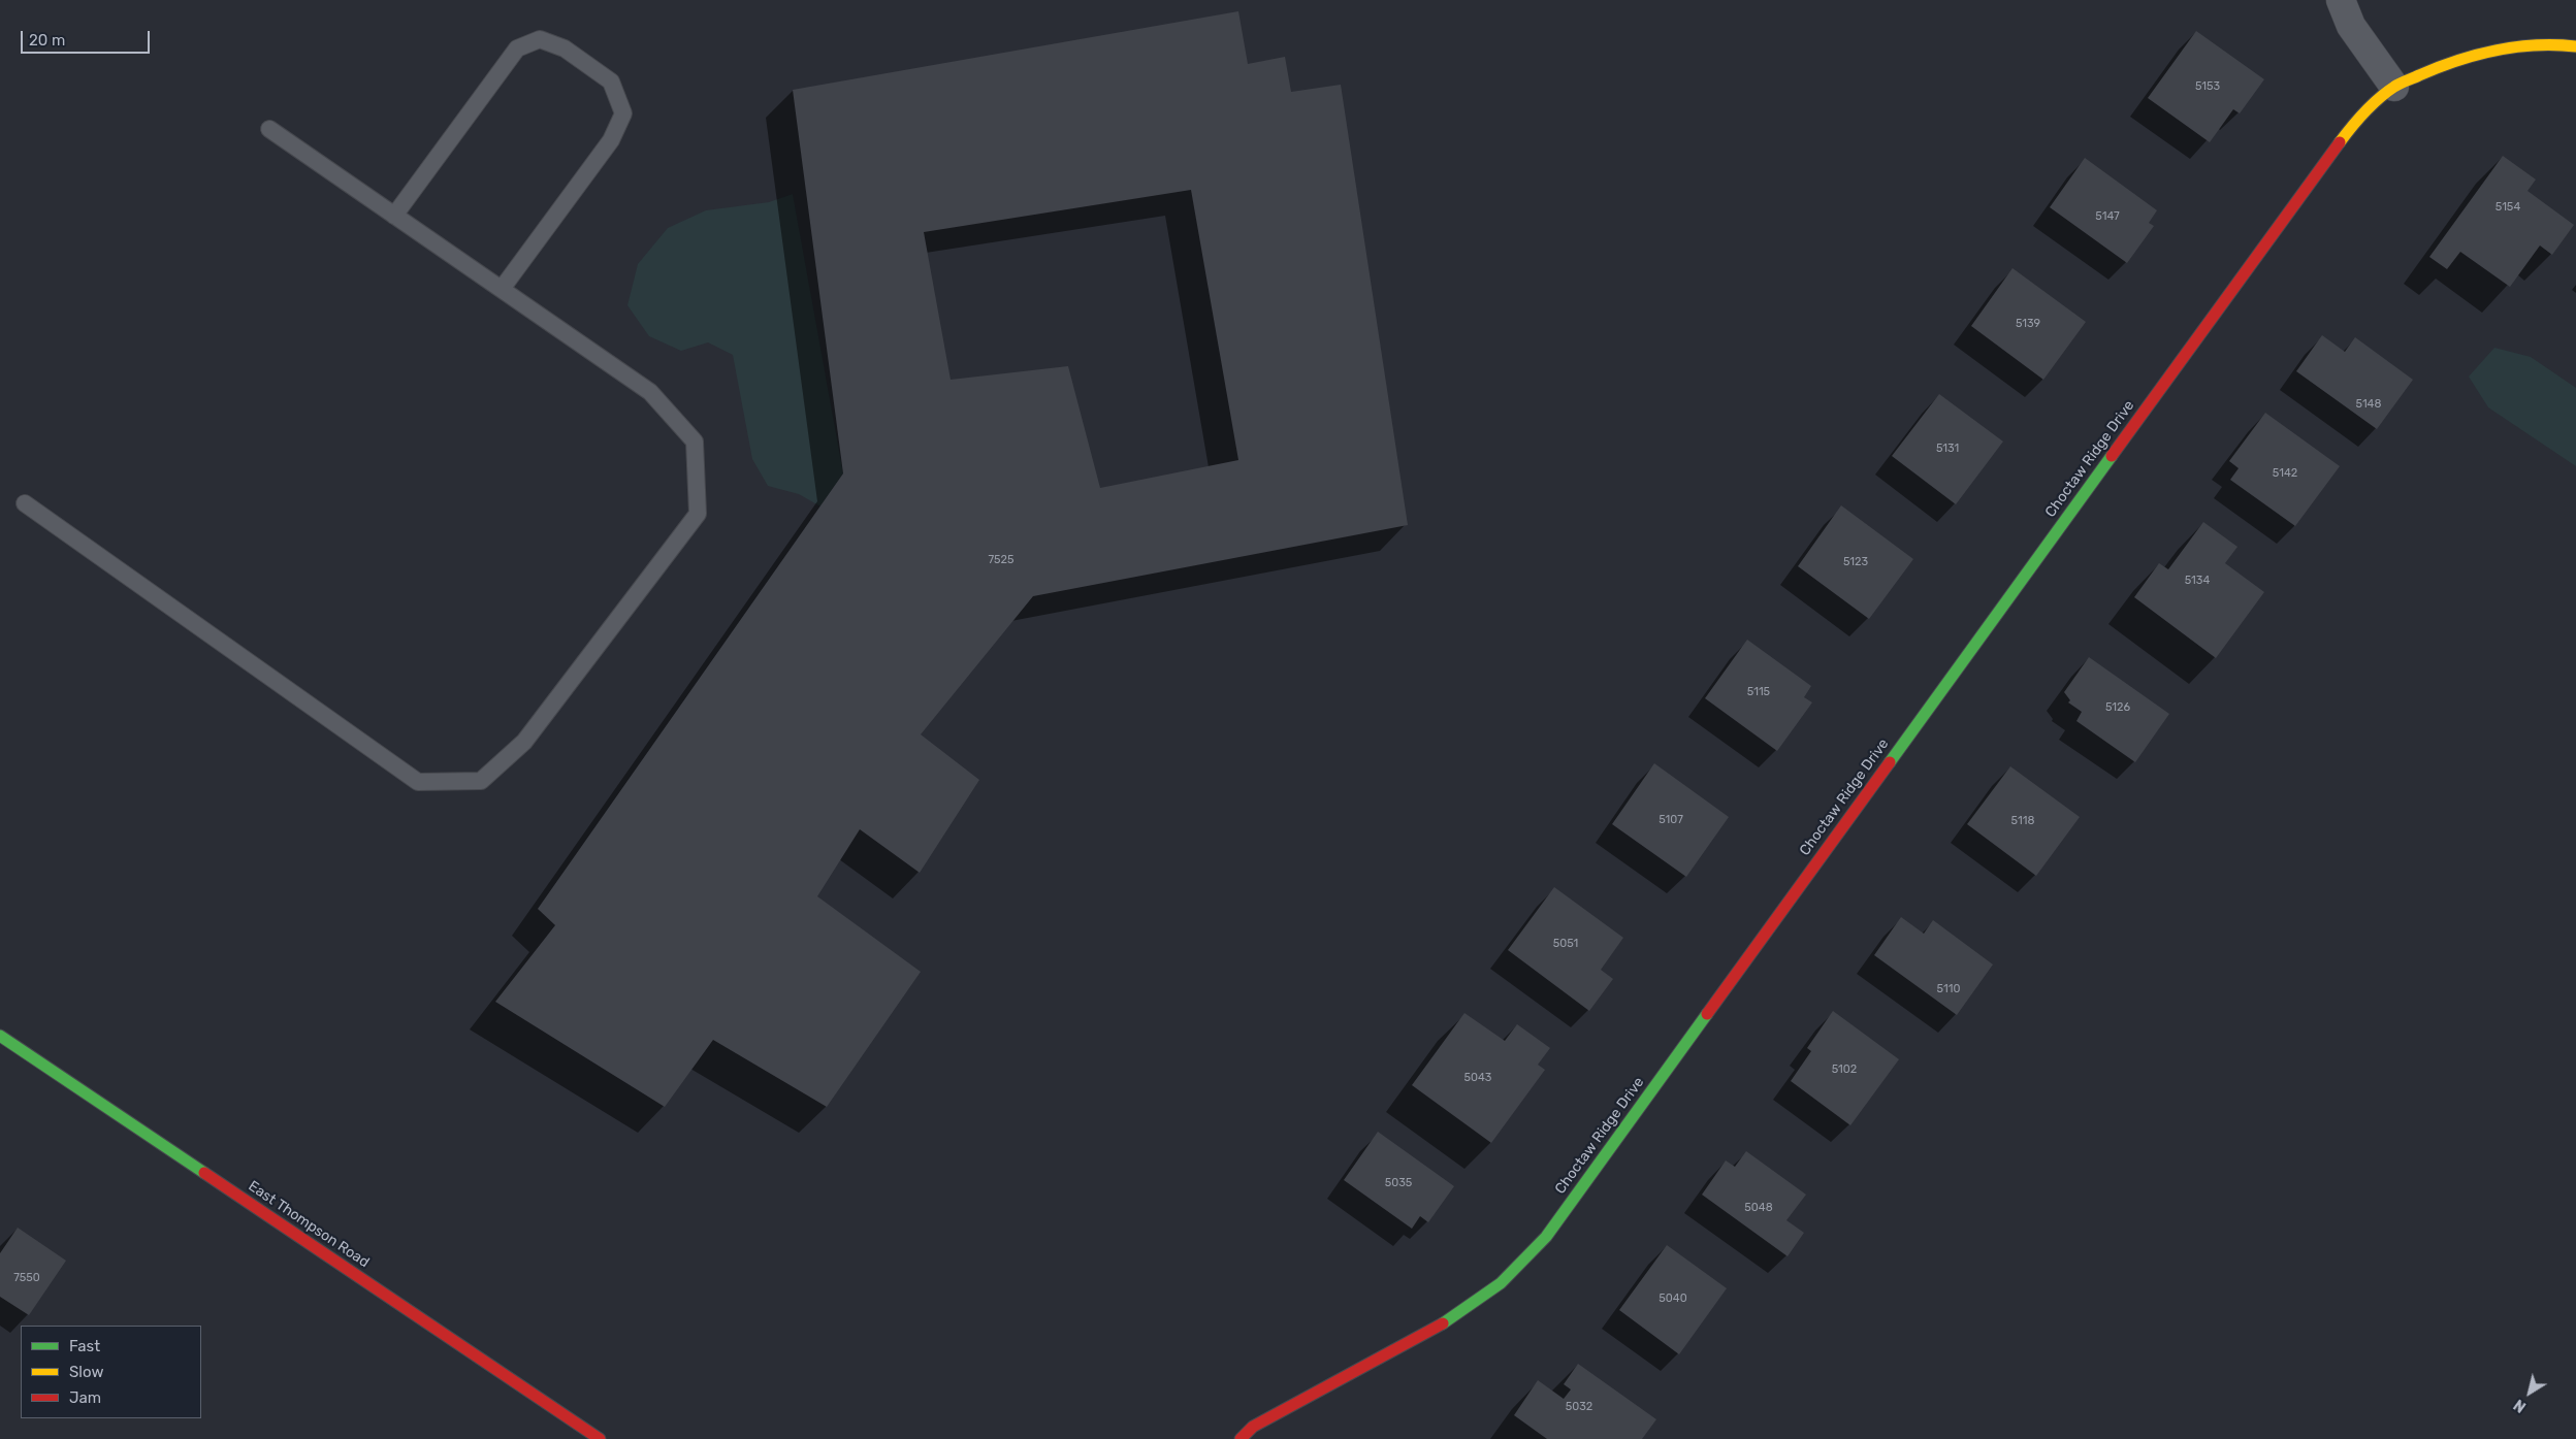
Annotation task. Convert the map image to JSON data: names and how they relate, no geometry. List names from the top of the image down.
{
  "streets": {
    "street": ["Choctaw Ridge Drive", "East Thompson Road"]
  },
  "house_numbers": [
    "5153",
    "5154",
    "5147",
    "5139",
    "5148",
    "5131",
    "5142",
    "7525",
    "5123",
    "5134",
    "5115",
    "5126",
    "5107",
    "5118",
    "5051",
    "5110",
    "5102",
    "5043",
    "5035",
    "5048",
    "7550",
    "5040",
    "5032"
  ],
  "legend": ["Fast", "Slow", "Jam"],
  "scale_bar": "20 m",
  "north": "bottom left"
}
